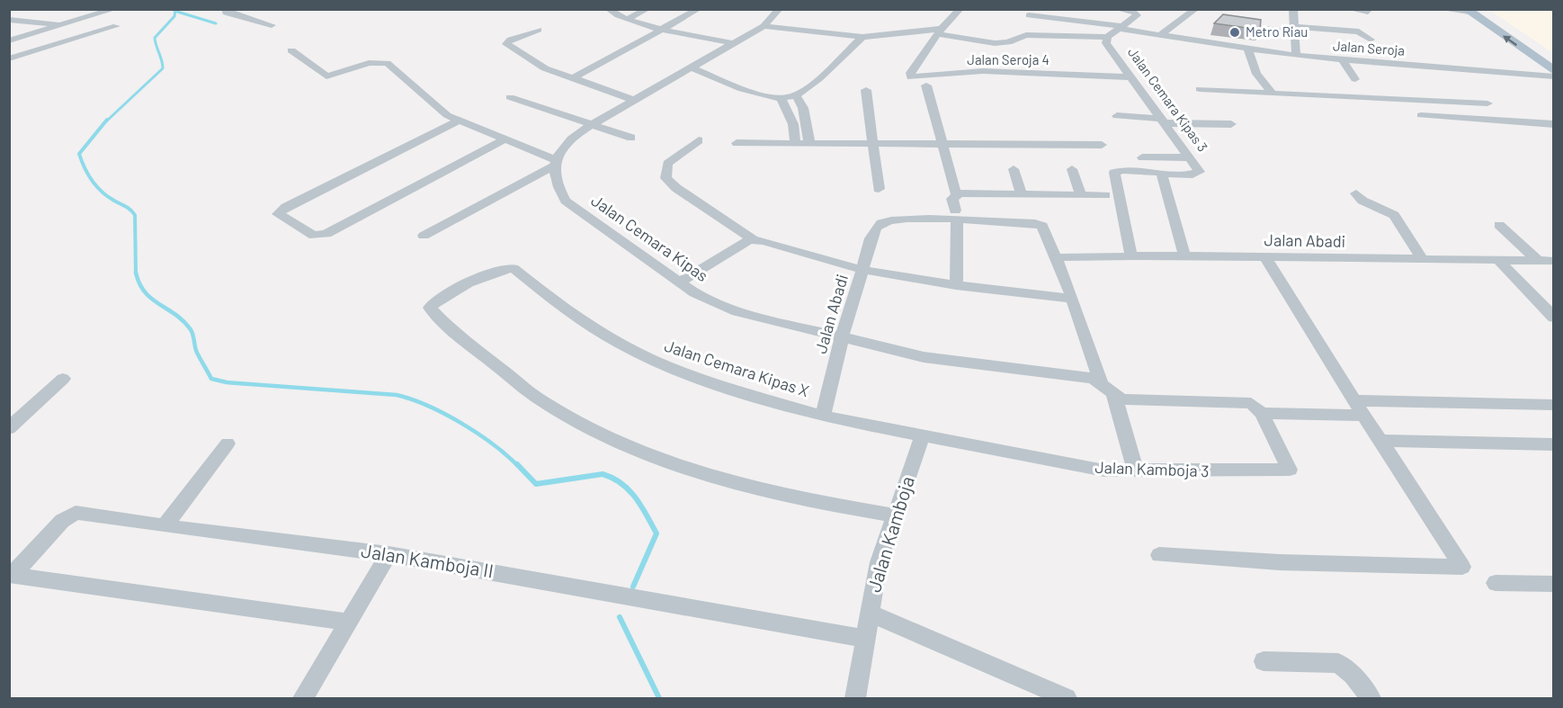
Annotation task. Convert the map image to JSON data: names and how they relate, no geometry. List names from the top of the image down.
{
  "streets": {
    "street": [
      "Jalan Seroja",
      "Jalan Seroja 4",
      "Jalan Cemara Kipas 3",
      "Jalan Cemara Kipas",
      "Jalan Abadi",
      "Jalan Cemara Kipas X",
      "Jalan Kamboja 3",
      "Jalan Kamboja",
      "Jalan Kamboja II"
    ]
  },
  "crossings": [
    ["Jalan Seroja", "Jalan Cemara Kipas 3"],
    ["Jalan Seroja 4", "Jalan Cemara Kipas 3"],
    ["Jalan Cemara Kipas 3", "Jalan Abadi"],
    ["Jalan Cemara Kipas", "Jalan Abadi"],
    ["Jalan Cemara Kipas", "Jalan Kamboja 3"],
    ["Jalan Abadi", "Jalan Cemara Kipas X"],
    ["Jalan Cemara Kipas X", "Jalan Kamboja 3"],
    ["Jalan Cemara Kipas X", "Jalan Kamboja"],
    ["Jalan Kamboja 3", "Jalan Kamboja"],
    ["Jalan Kamboja", "Jalan Kamboja II"]
  ],
  "places": ["Metro Riau"]
}
